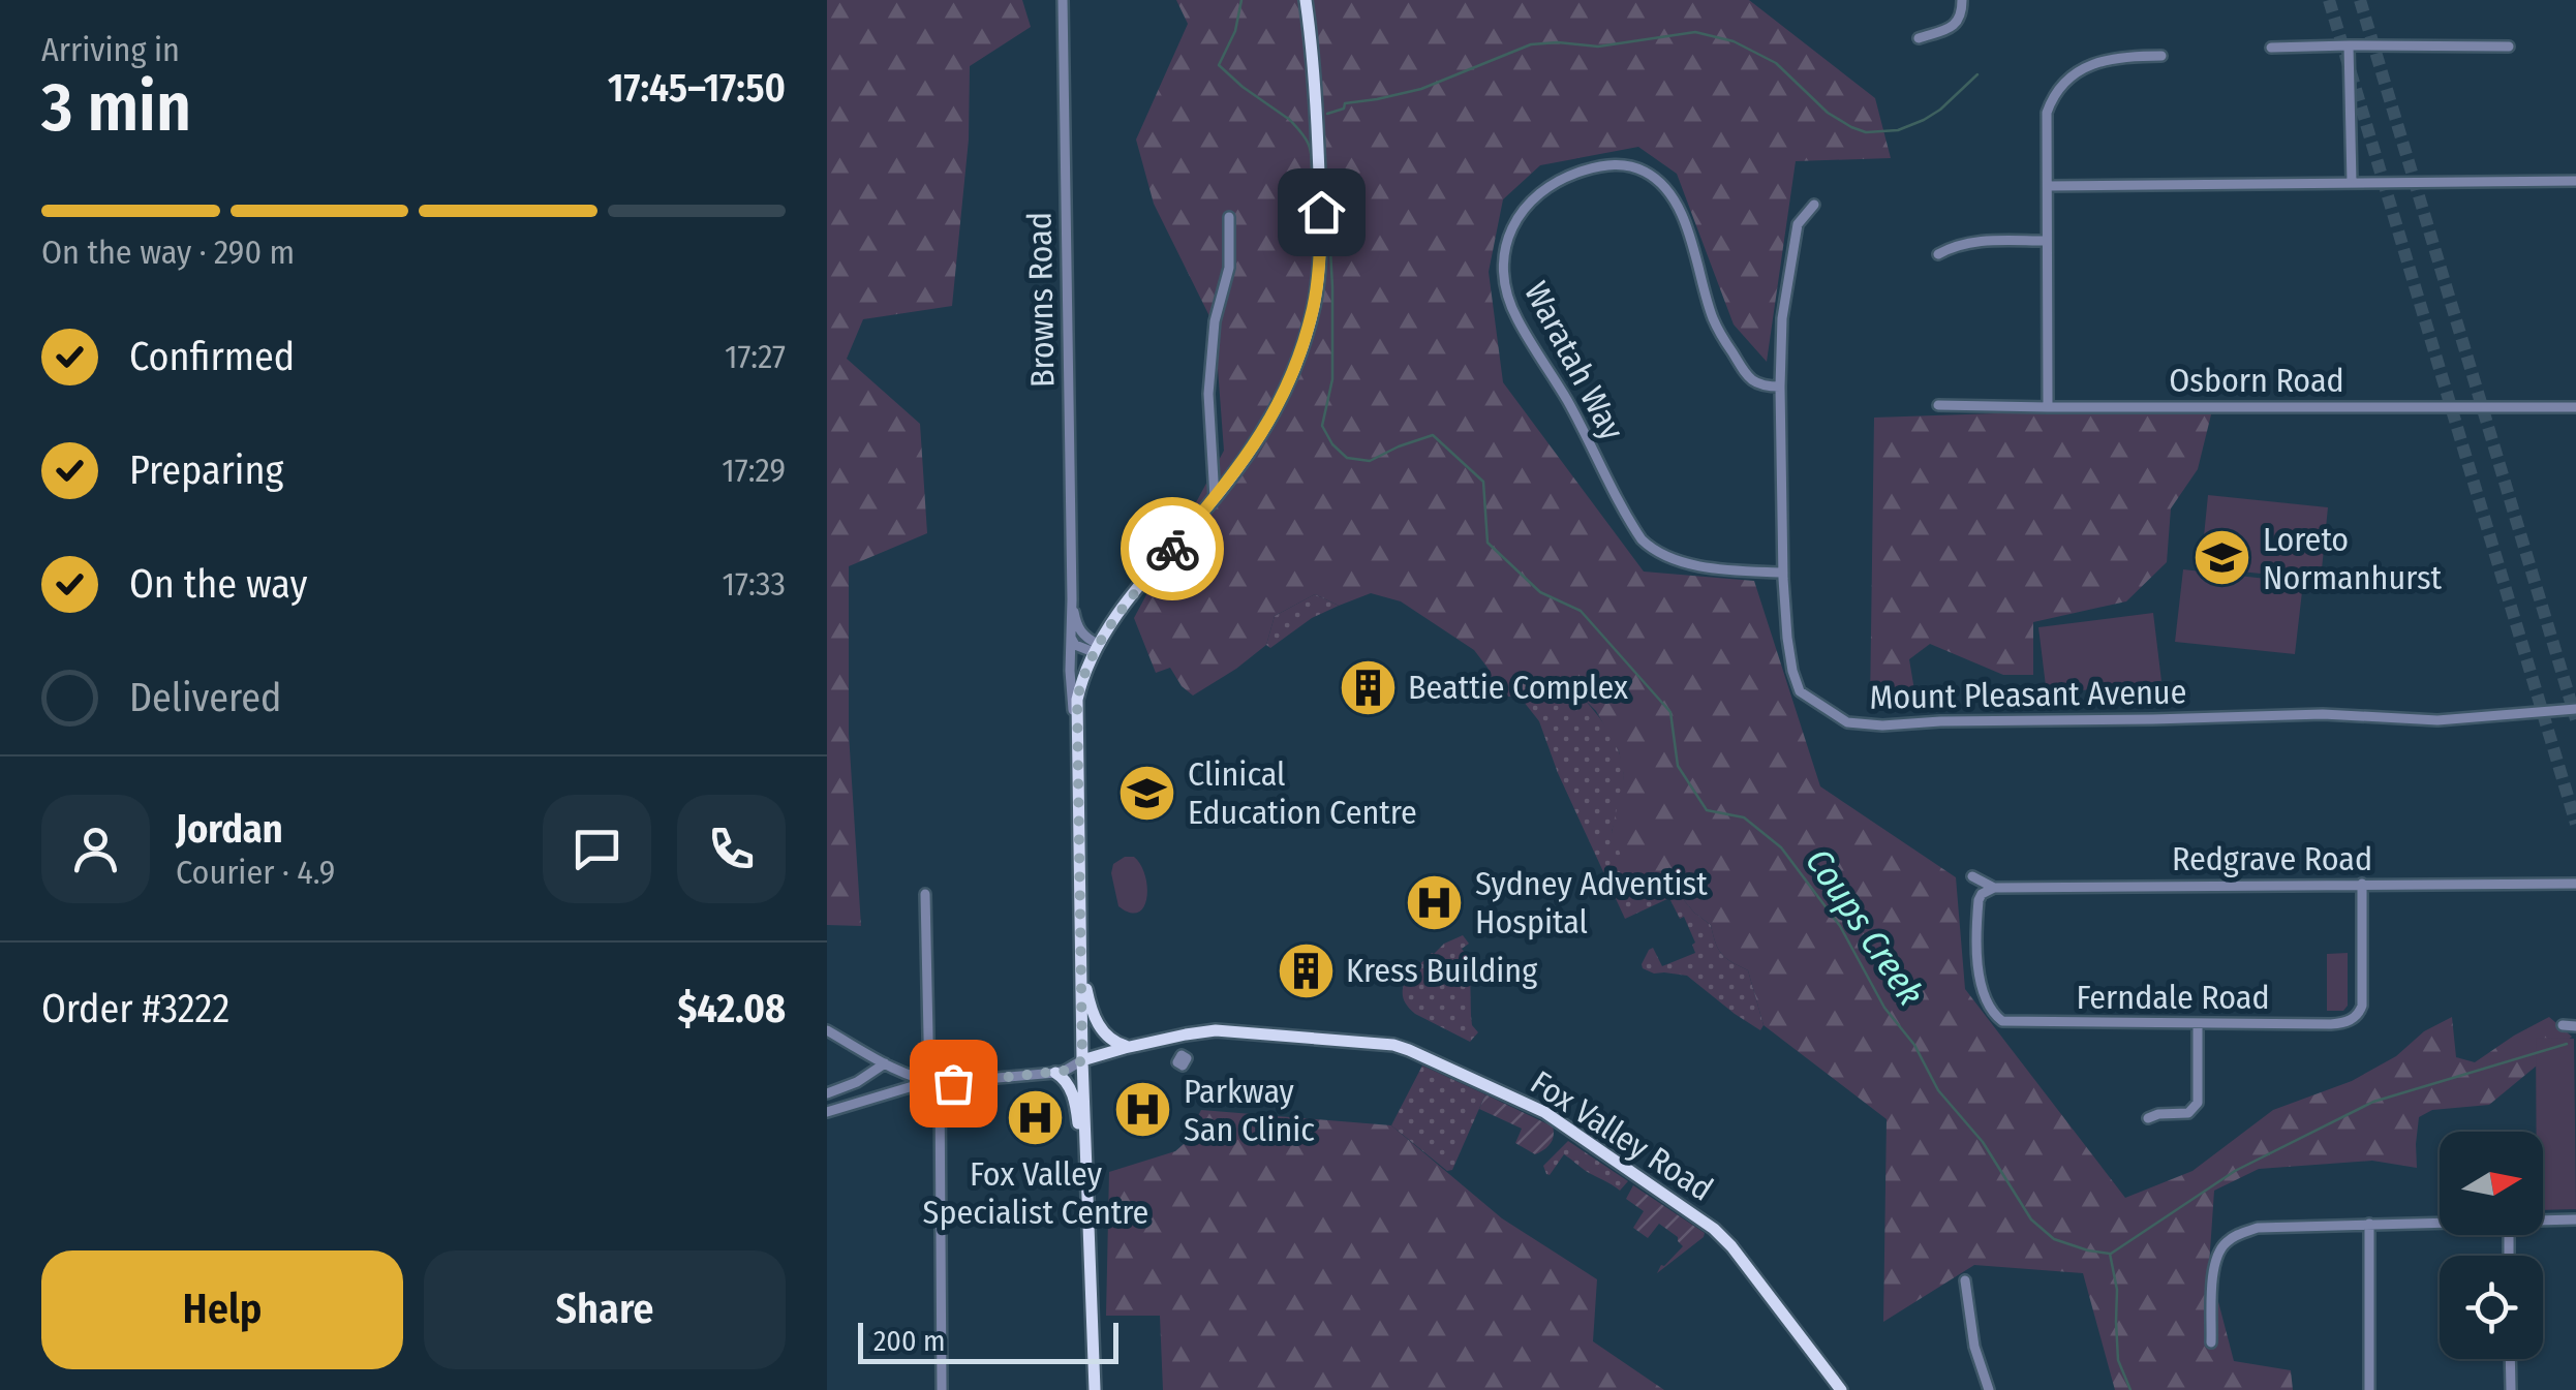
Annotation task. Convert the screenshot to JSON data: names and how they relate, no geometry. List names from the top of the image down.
{
  "streets": {
    "main road": ["Fox Valley Road"],
    "street": [
      "Browns Road",
      "Waratah Way",
      "Osborn Road",
      "Mount Pleasant Avenue",
      "Redgrave Road",
      "Ferndale Road"
    ]
  },
  "crossings": [
    ["Waratah Way", "Mount Pleasant Avenue"],
    ["Redgrave Road", "Ferndale Road"]
  ],
  "water": ["Coups Creek"],
  "places": {
    "school or university": ["Loreto Normanhurst", "Clinical Education Centre"],
    "building": ["Beattie Complex", "Kress Building"],
    "hospital": ["Sydney Adventist Hospital", "Parkway San Clinic", "Fox Valley Specialist Centre"]
  },
  "scale_bar": "200 m",
  "north": "right",
  "page": {
    "heading": ["3 min", "Arriving in", "17:45–17:50"],
    "panel": [
      "Jordan",
      "Courier · 4.9",
      "Order #3222",
      "$42.08"
    ],
    "bar": "On the way · 290 m",
    "list": [
      ["Confirmed", "17:27"],
      ["Preparing", "17:29"],
      ["On the way", "17:33"],
      "Delivered"
    ],
    "buttons": ["Help", "Share"],
    "scale": "200 m"
  }
}
